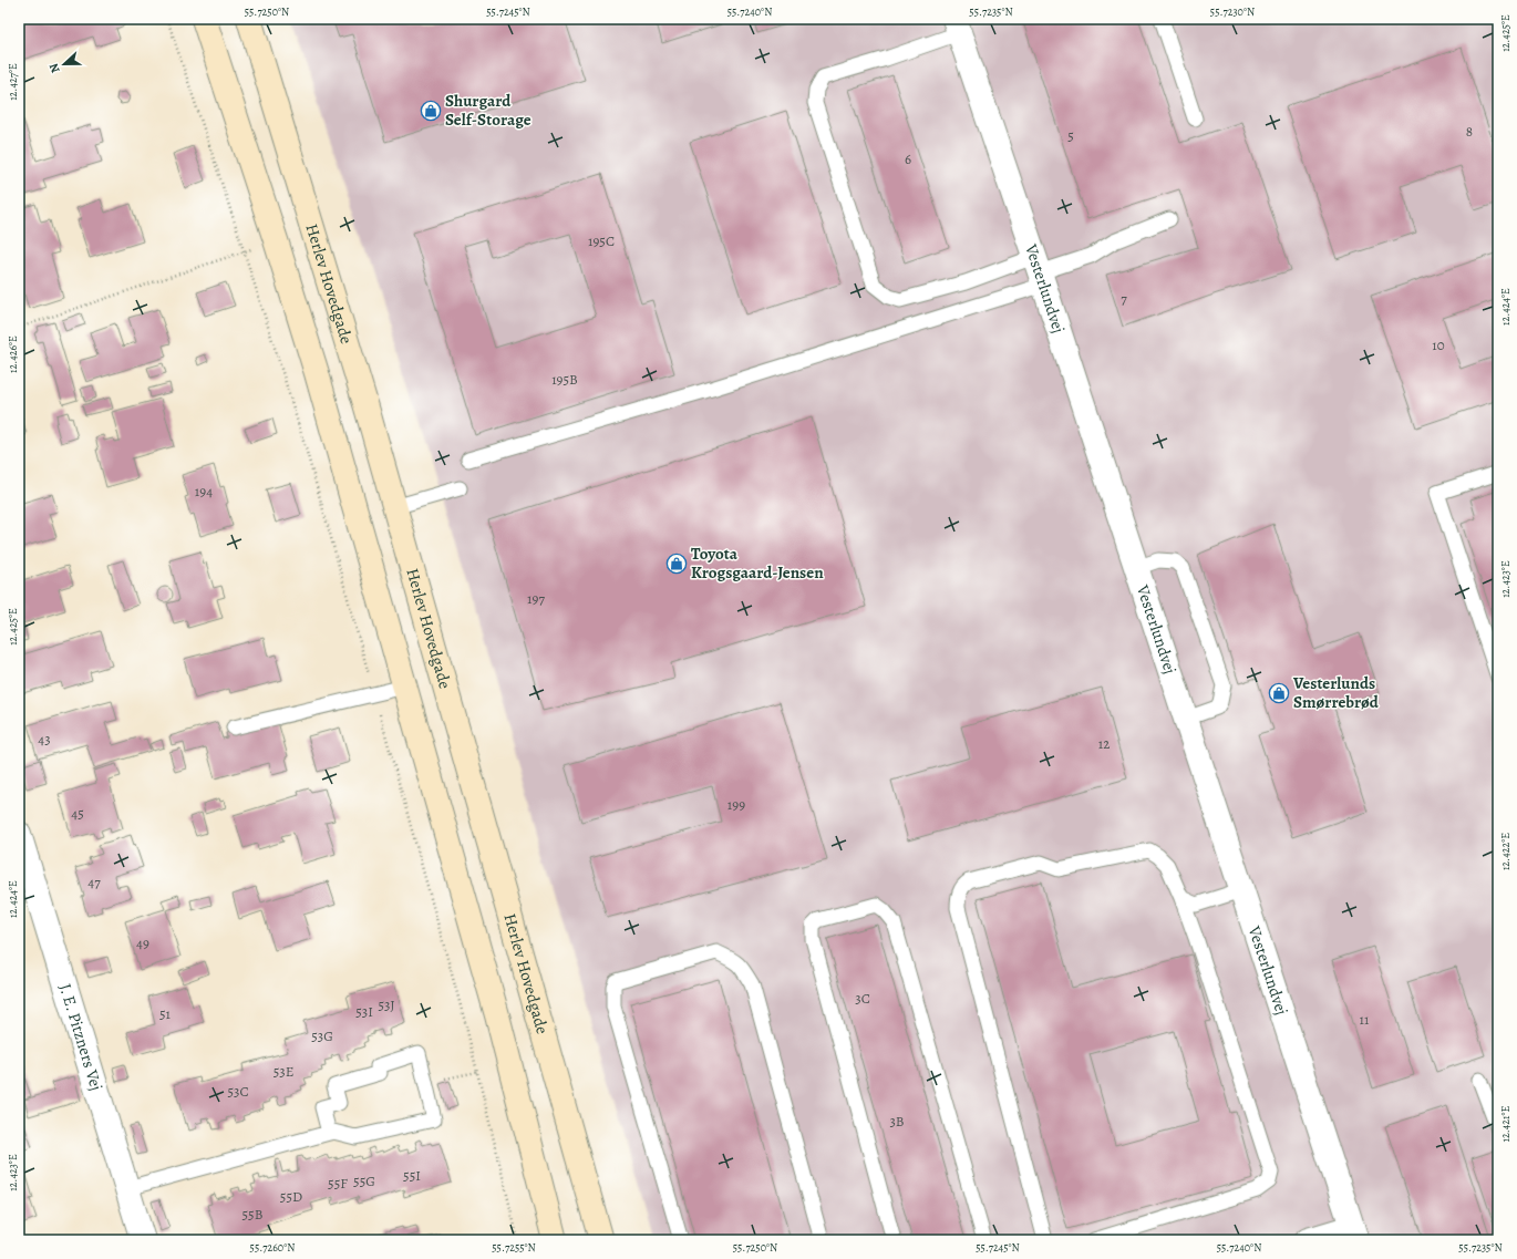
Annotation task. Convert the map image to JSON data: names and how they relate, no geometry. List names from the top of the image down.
{
  "streets": {
    "main road": ["Herlev Hovedgade"],
    "street": ["Vesterlundvej", "J. E. Pitzners Vej"]
  },
  "places": {
    "shop": ["Shurgard Self-Storage", "Toyota Krogsgaard-Jensen", "Vesterlunds Smørrebrød"]
  },
  "house_numbers": [
    "8",
    "5",
    "6",
    "195C",
    "7",
    "10",
    "195B",
    "194",
    "197",
    "43",
    "12",
    "199",
    "45",
    "47",
    "49",
    "3C",
    "53J",
    "53I",
    "51",
    "11",
    "53G",
    "53E",
    "53C",
    "3B",
    "55I",
    "55G",
    "55F",
    "55D",
    "55B"
  ],
  "north": "left",
  "coordinates": [
    "55.7250°N",
    "55.7245°N",
    "55.7240°N",
    "55.7235°N",
    "55.7230°N",
    "12.425°E",
    "12.427°E",
    "12.424°E",
    "12.426°E",
    "12.423°E",
    "12.422°E",
    "12.421°E",
    "55.7260°N",
    "55.7255°N"
  ]
}
